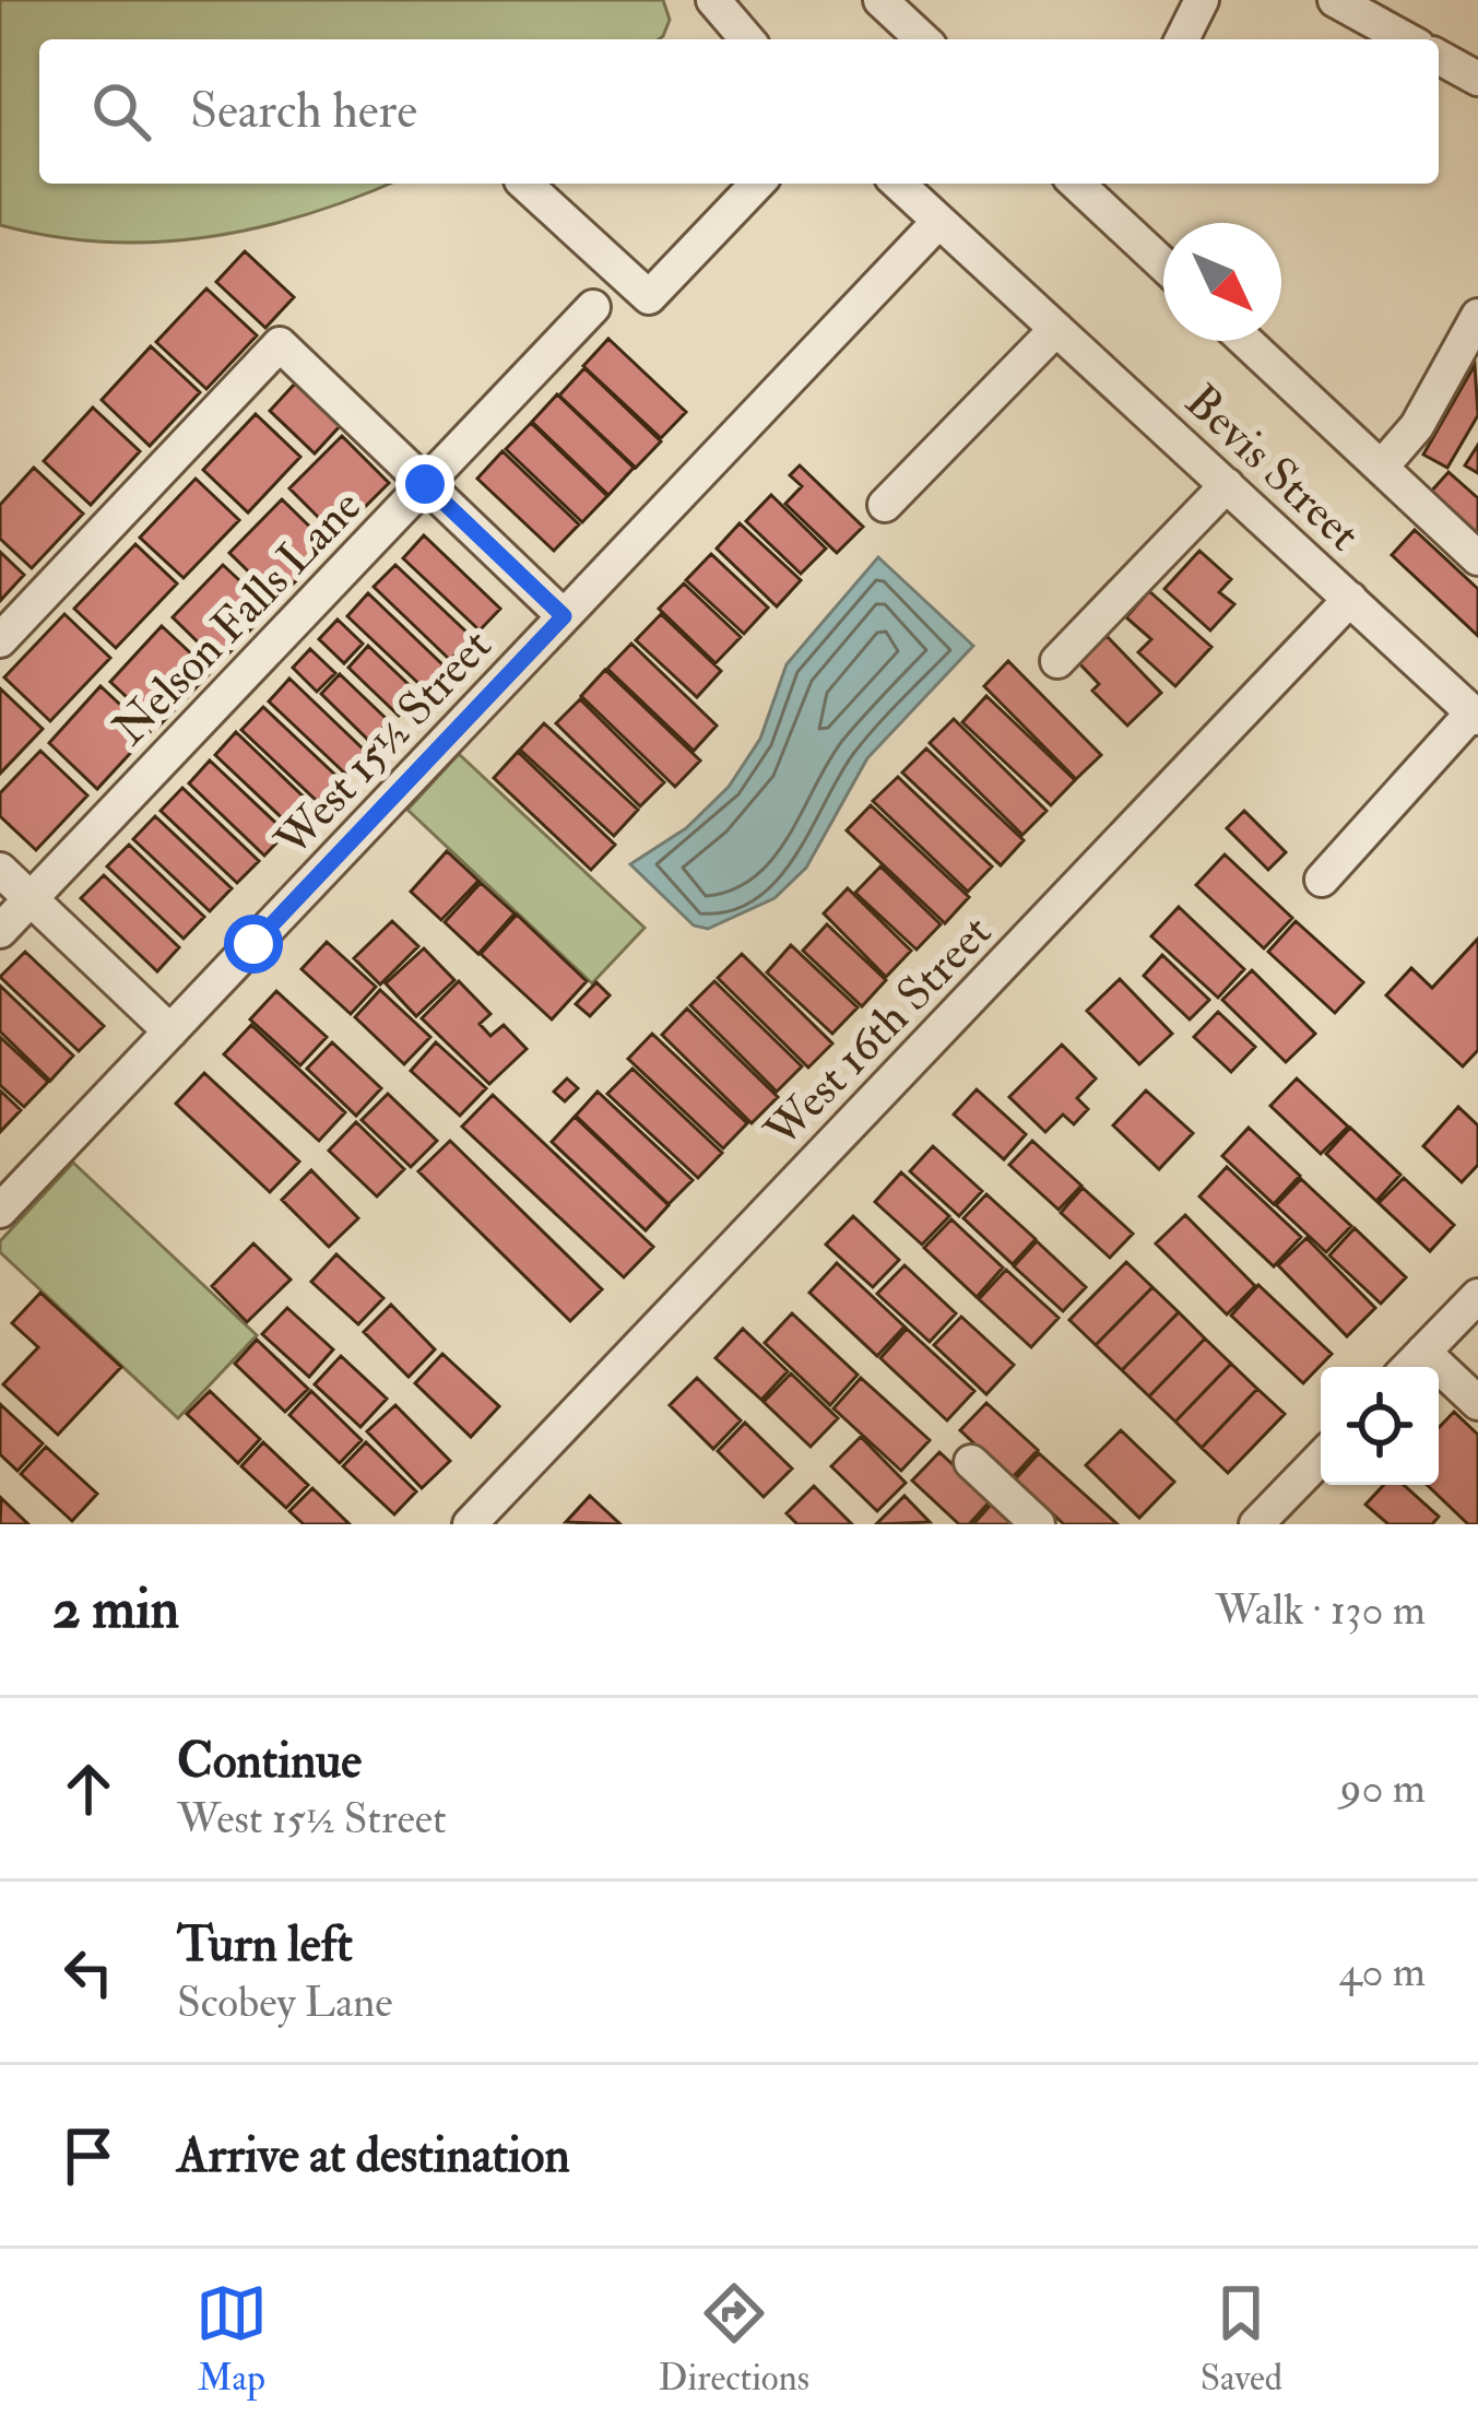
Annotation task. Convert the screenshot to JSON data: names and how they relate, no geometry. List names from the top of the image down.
{
  "streets": {
    "street": [
      "Bevis Street",
      "Nelson Falls Lane",
      "West 15½ Street",
      "West 16th Street"
    ]
  },
  "crossings": [
    ["Bevis Street", "West 15½ Street"],
    ["Bevis Street", "West 16th Street"]
  ],
  "north": "bottom right",
  "page": {
    "search": "Search here",
    "heading": ["2 min", "Walk · 130 m"],
    "list": [
      ["Continue", "West 15½ Street", "90 m"],
      ["Turn left", "Scobey Lane", "40 m"],
      "Arrive at destination"
    ],
    "nav": ["Map", "Directions", "Saved"]
  }
}
